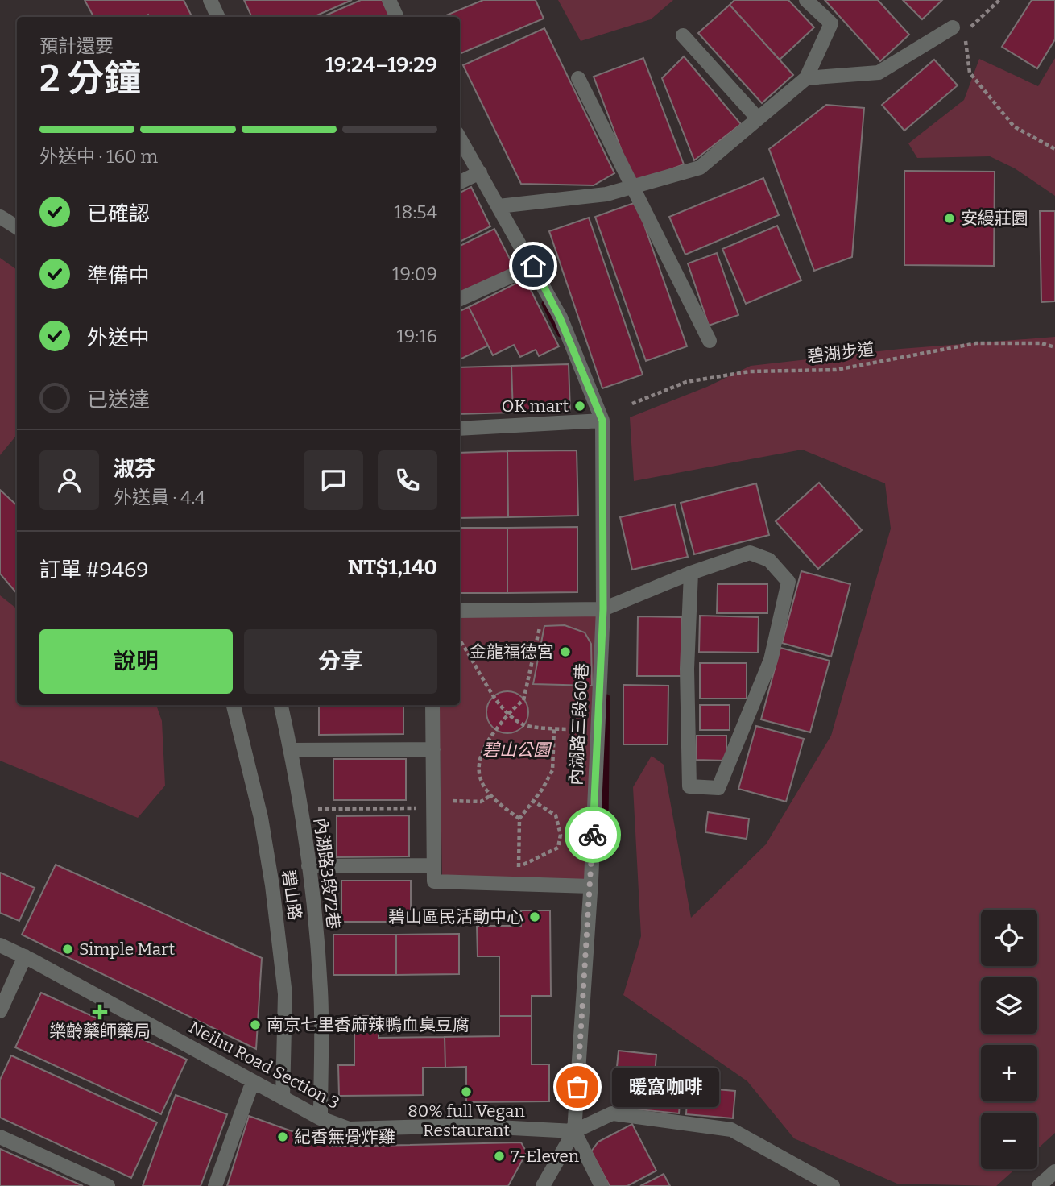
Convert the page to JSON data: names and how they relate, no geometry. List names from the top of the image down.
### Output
{
  "streets": {
    "street": [
      "內湖路三段60巷",
      "內湖路3段72巷",
      "碧山路",
      "Neihu Road Section 3"
    ],
    "path": ["碧湖步道"]
  },
  "crossings": [
    ["內湖路三段60巷", "Neihu Road Section 3"],
    ["內湖路3段72巷", "Neihu Road Section 3"],
    ["碧山路", "Neihu Road Section 3"]
  ],
  "parks": ["碧山公園"],
  "places": {
    "other": [
      "安縵莊園",
      "OK mart",
      "金龍福德宮",
      "碧山區民活動中心",
      "Simple Mart",
      "南京七里香麻辣鴨血臭豆腐",
      "暖窩咖啡",
      "80% full Vegan Restaurant",
      "紀香無骨炸雞",
      "7-Eleven"
    ],
    "health": ["樂齡藥師藥局"]
  },
  "page": {
    "heading": ["2 分鐘", "預計還要", "19:24–19:29"],
    "panel": [
      "淑芬",
      "外送員 · 4.4",
      "訂單 #9469",
      "NT$1,140"
    ],
    "bar": "外送中 · 160 m",
    "list": [
      ["已確認", "18:54"],
      ["準備中", "19:09"],
      ["外送中", "19:16"],
      "已送達"
    ],
    "buttons": ["說明", "分享"],
    "map_buttons": ["+", "−"],
    "bubble": "暖窩咖啡"
  }
}
